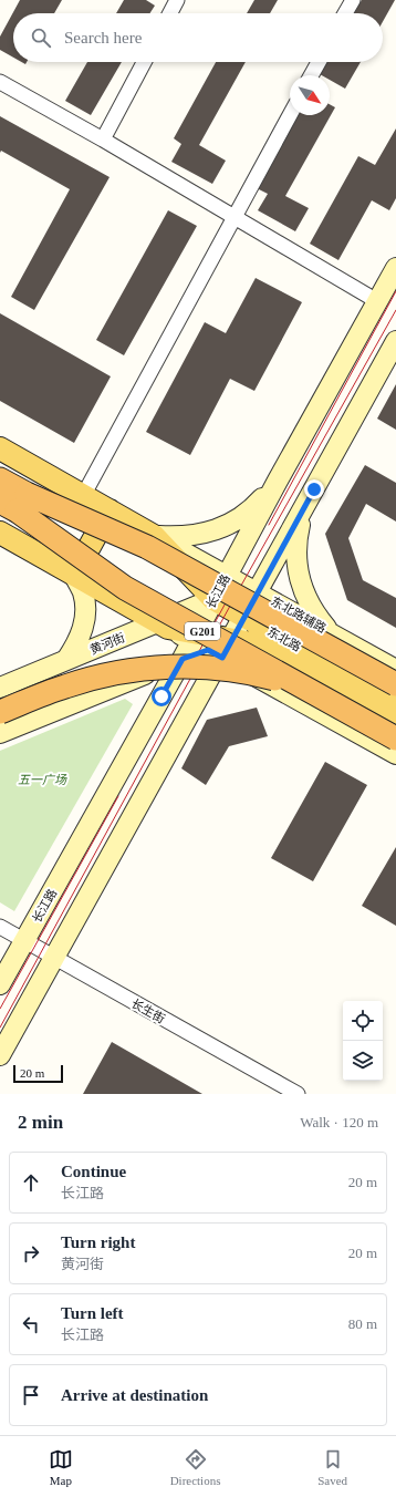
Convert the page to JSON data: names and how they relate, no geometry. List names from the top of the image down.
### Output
{
  "streets": {
    "highway": ["G201", "东北路"],
    "main road": ["长江路", "东北路辅路", "黄河街"],
    "street": ["长生街"]
  },
  "crossings": [
    ["长江路", "东北路辅路"],
    ["长江路", "东北路"],
    ["长江路", "黄河街"],
    ["长江路", "长生街"],
    ["东北路辅路", "东北路"],
    ["东北路", "黄河街"]
  ],
  "parks": ["五一广场"],
  "scale_bar": "20 m",
  "north": "bottom right",
  "page": {
    "search": "Search here",
    "scale": "20 m",
    "heading": ["2 min", "Walk · 120 m"],
    "list": [
      ["Continue", "长江路", "20 m"],
      ["Turn right", "黄河街", "20 m"],
      ["Turn left", "长江路", "80 m"],
      "Arrive at destination"
    ],
    "nav": ["Map", "Directions", "Saved"]
  }
}
